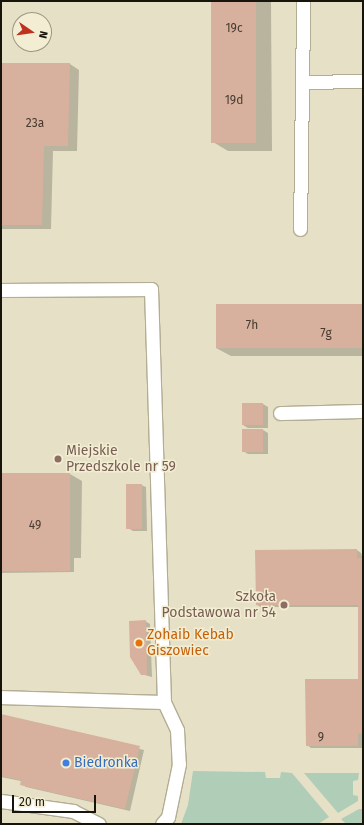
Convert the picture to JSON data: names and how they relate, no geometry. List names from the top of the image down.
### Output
{
  "places": [
    "Miejskie Przedszkole nr 59",
    "Szkoła Podstawowa nr 54",
    "Zohaib Kebab Giszowiec",
    "Biedronka"
  ],
  "house_numbers": [
    "19c",
    "19d",
    "23a",
    "7h",
    "7g",
    "49",
    "9"
  ],
  "scale_bar": "20 m",
  "north": "right"
}
